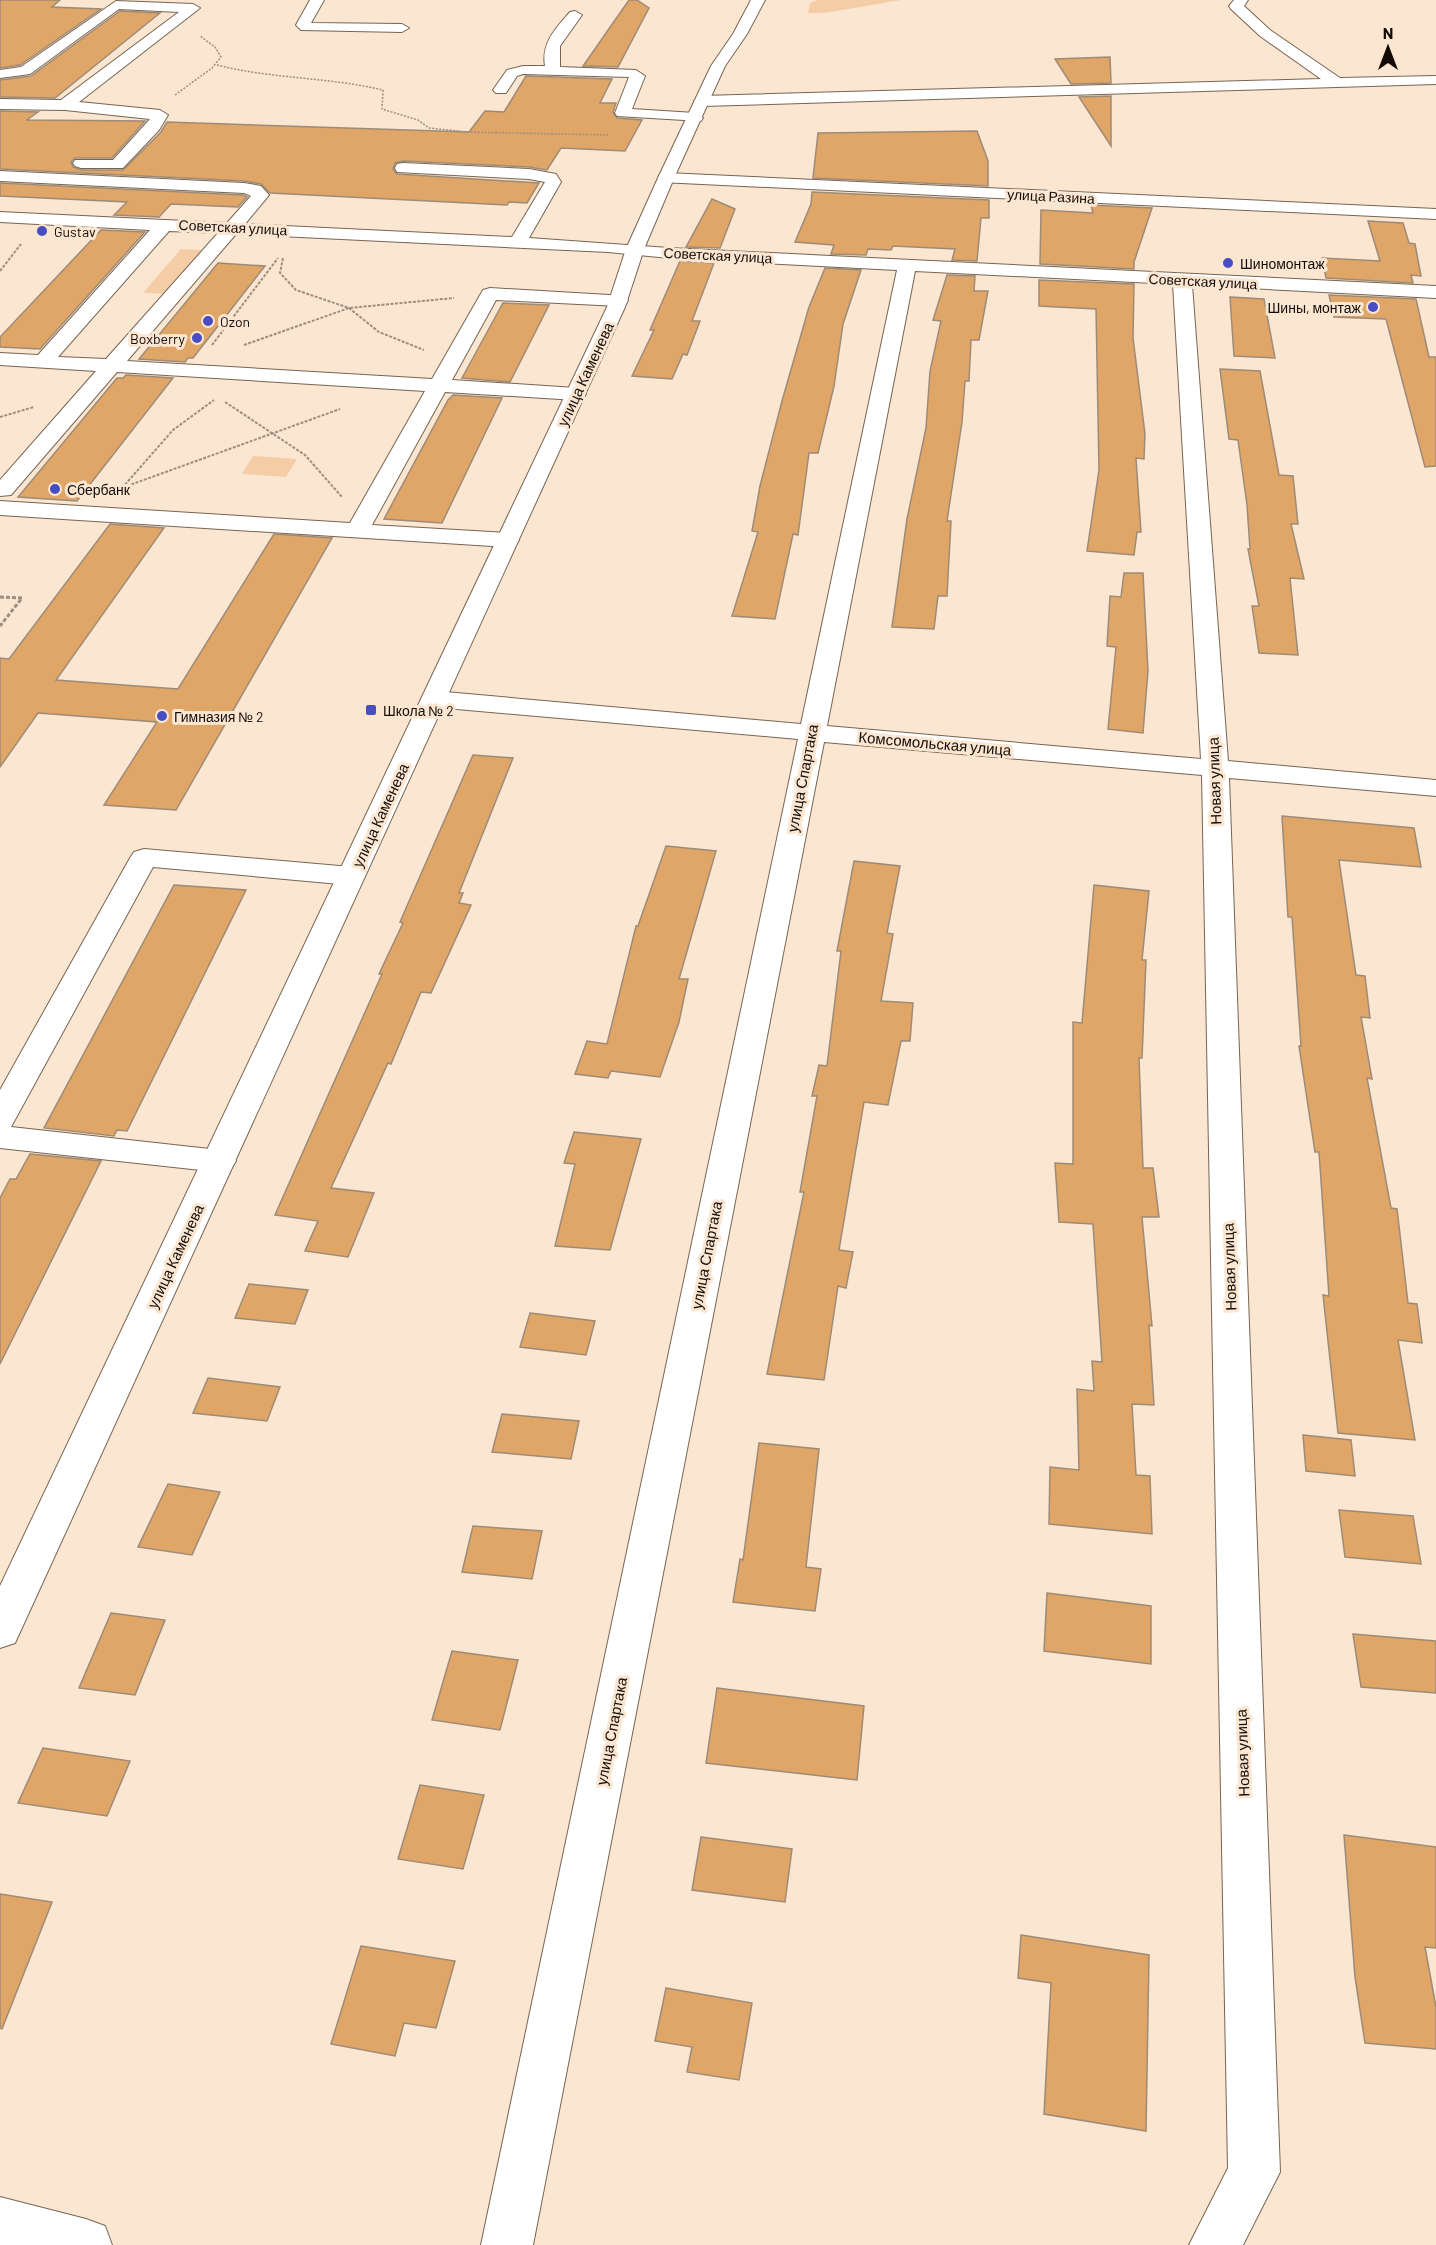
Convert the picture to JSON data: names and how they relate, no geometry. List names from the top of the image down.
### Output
{
  "streets": {
    "street": [
      "улица Разина",
      "Советская улица",
      "улица Каменева",
      "Комсомольская улица",
      "улица Спартака",
      "Новая улица"
    ]
  },
  "crossings": [
    ["улица Разина", "улица Каменева"],
    ["Советская улица", "улица Каменева"],
    ["Советская улица", "улица Спартака"],
    ["Советская улица", "Новая улица"],
    ["улица Каменева", "Комсомольская улица"],
    ["Комсомольская улица", "улица Спартака"],
    ["Комсомольская улица", "Новая улица"]
  ],
  "places": {
    "other": [
      "Gustav",
      "Шиномонтаж",
      "Шины, монтаж",
      "Ozon",
      "Boxberry",
      "Сбербанк",
      "Гимназия № 2"
    ],
    "transit": ["Школа № 2"]
  },
  "north": "top"
}
